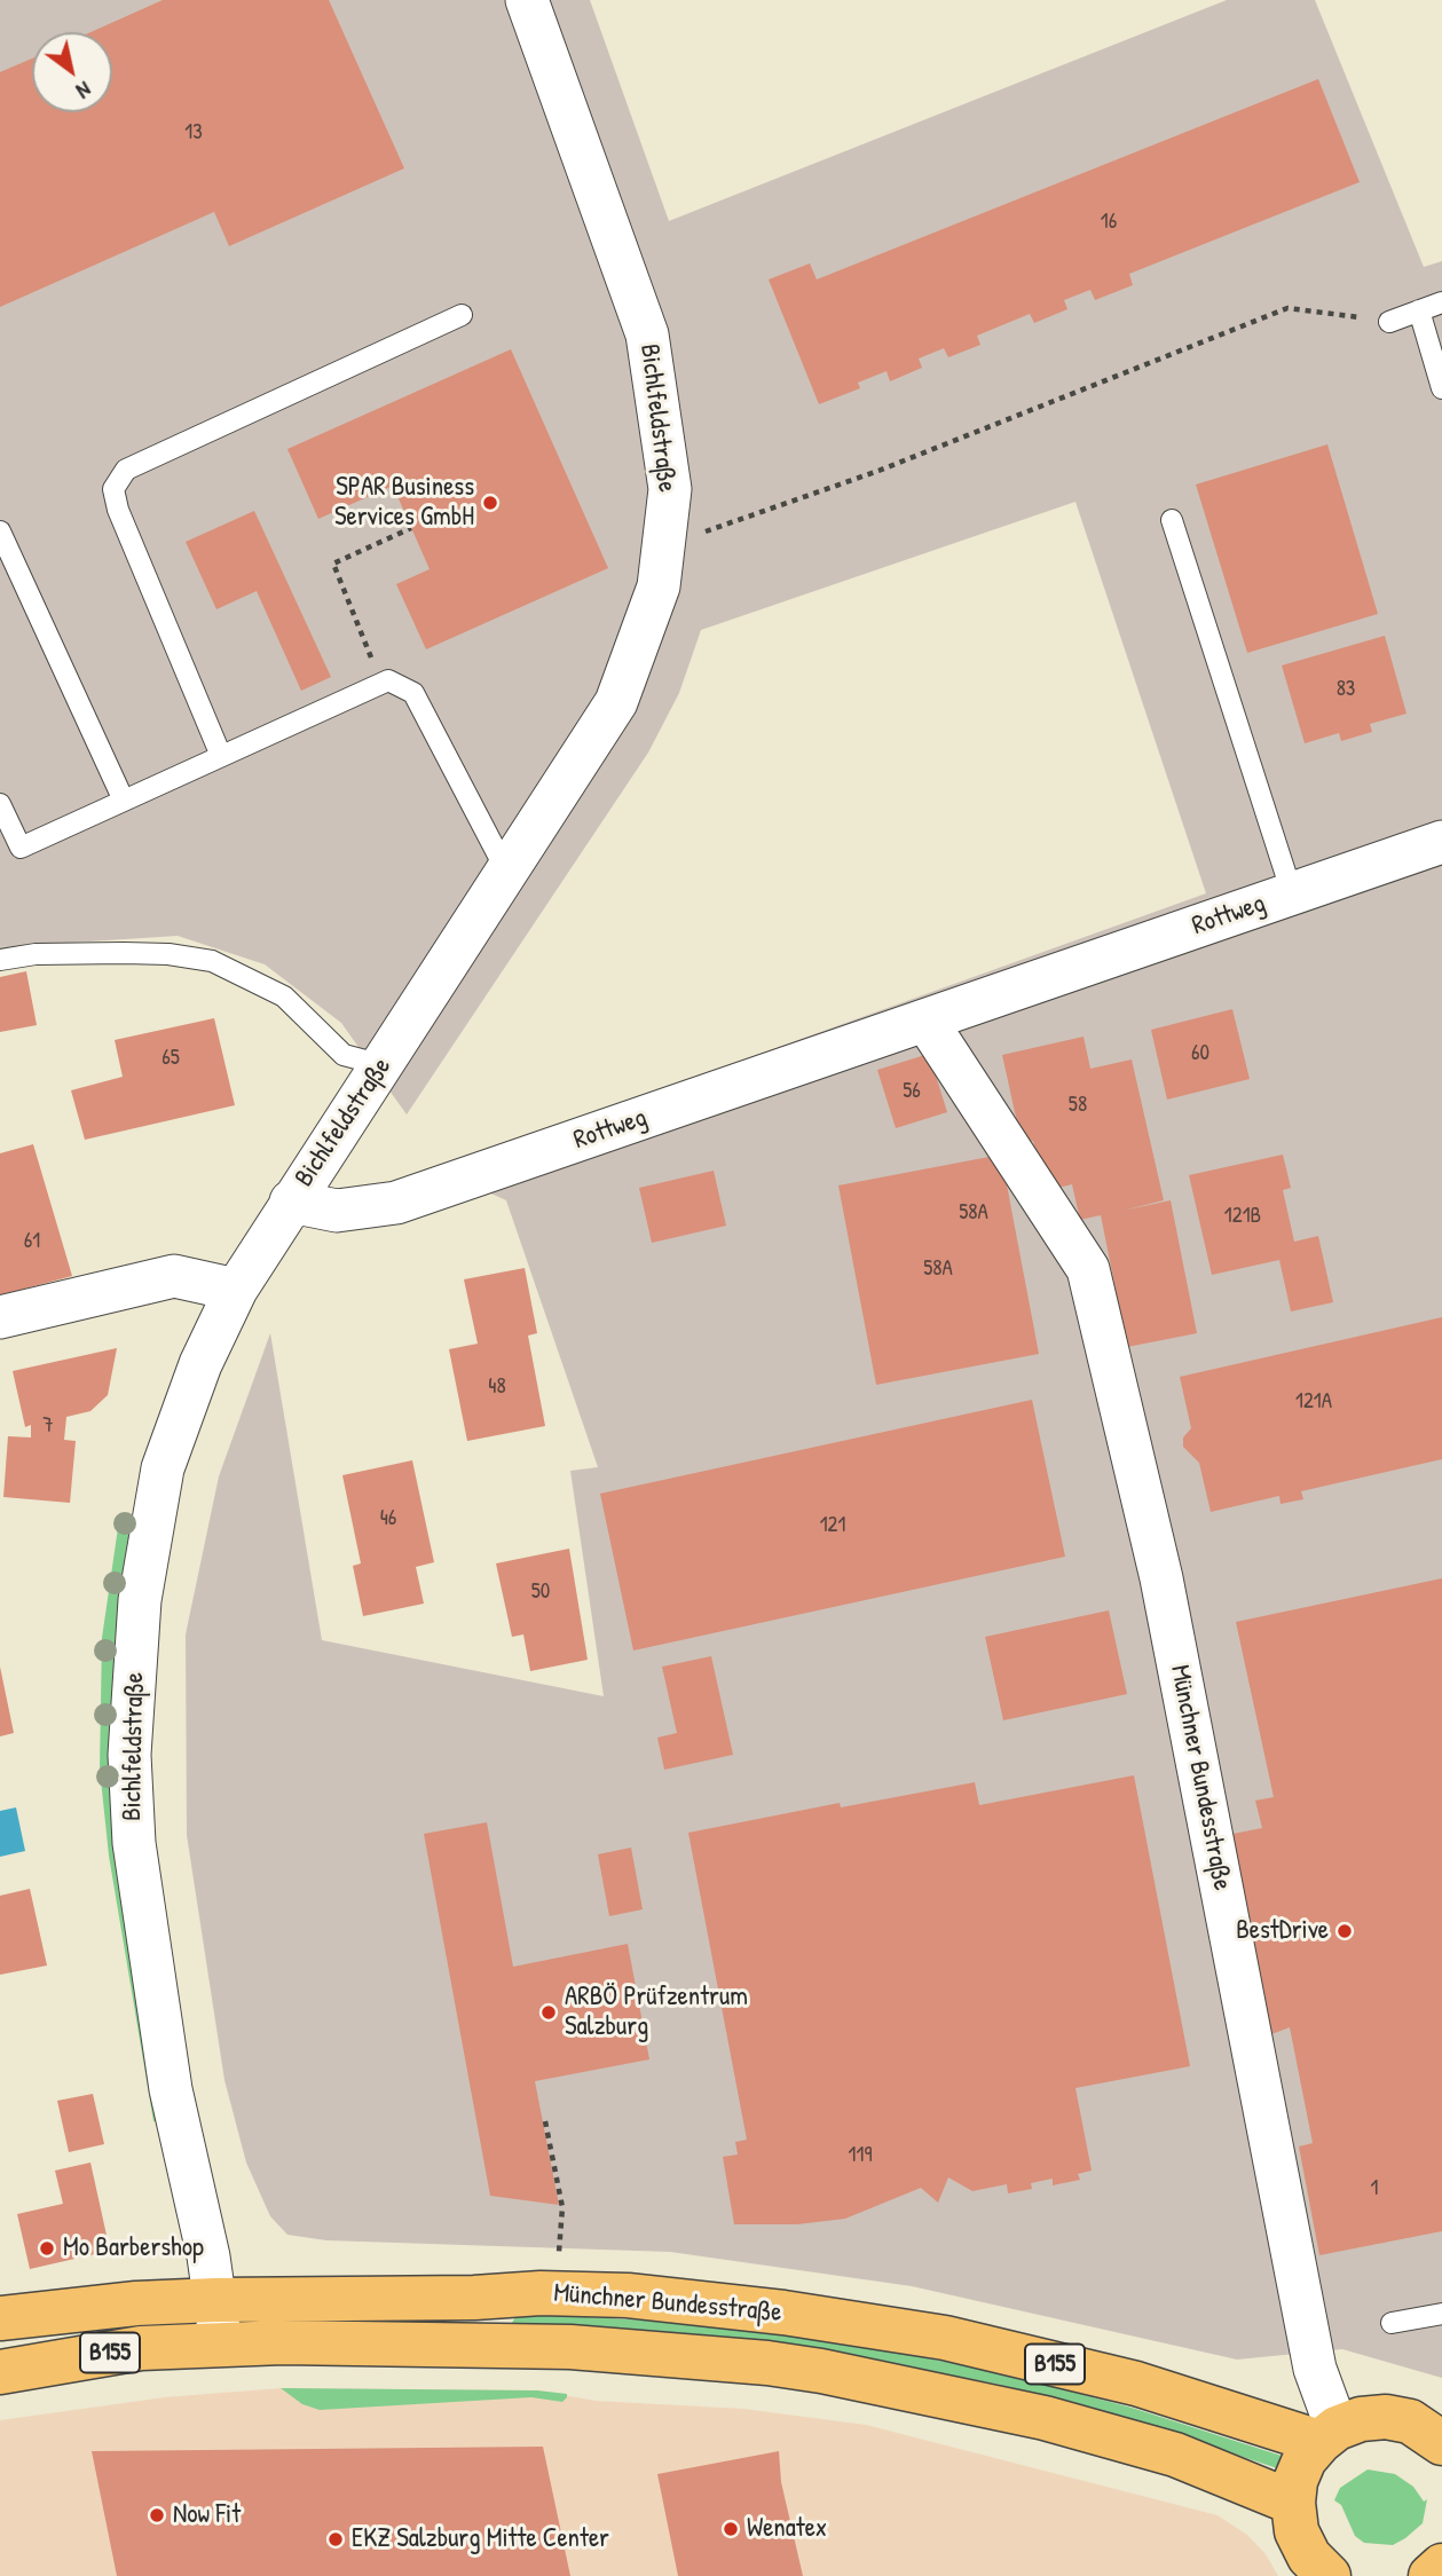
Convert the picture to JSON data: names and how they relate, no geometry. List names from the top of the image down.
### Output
{
  "streets": {
    "main road": ["Münchner Bundesstraße", "B155"],
    "street": ["Bichlfeldstraße", "Rottweg"]
  },
  "crossings": [
    ["Bichlfeldstraße", "Rottweg"],
    ["Bichlfeldstraße", "Münchner Bundesstraße"],
    ["Rottweg", "Münchner Bundesstraße"]
  ],
  "places": [
    "SPAR Business Services GmbH",
    "BestDrive",
    "ARBÖ Prüfzentrum Salzburg",
    "Mo Barbershop",
    "Now Fit",
    "Wenatex",
    "EKZ Salzburg Mitte Center"
  ],
  "house_numbers": [
    "13",
    "16",
    "83",
    "60",
    "65",
    "56",
    "58",
    "58A",
    "121B",
    "61",
    "58A",
    "48",
    "121A",
    "7",
    "46",
    "121",
    "50",
    "119",
    "1"
  ],
  "north": "bottom right"
}
